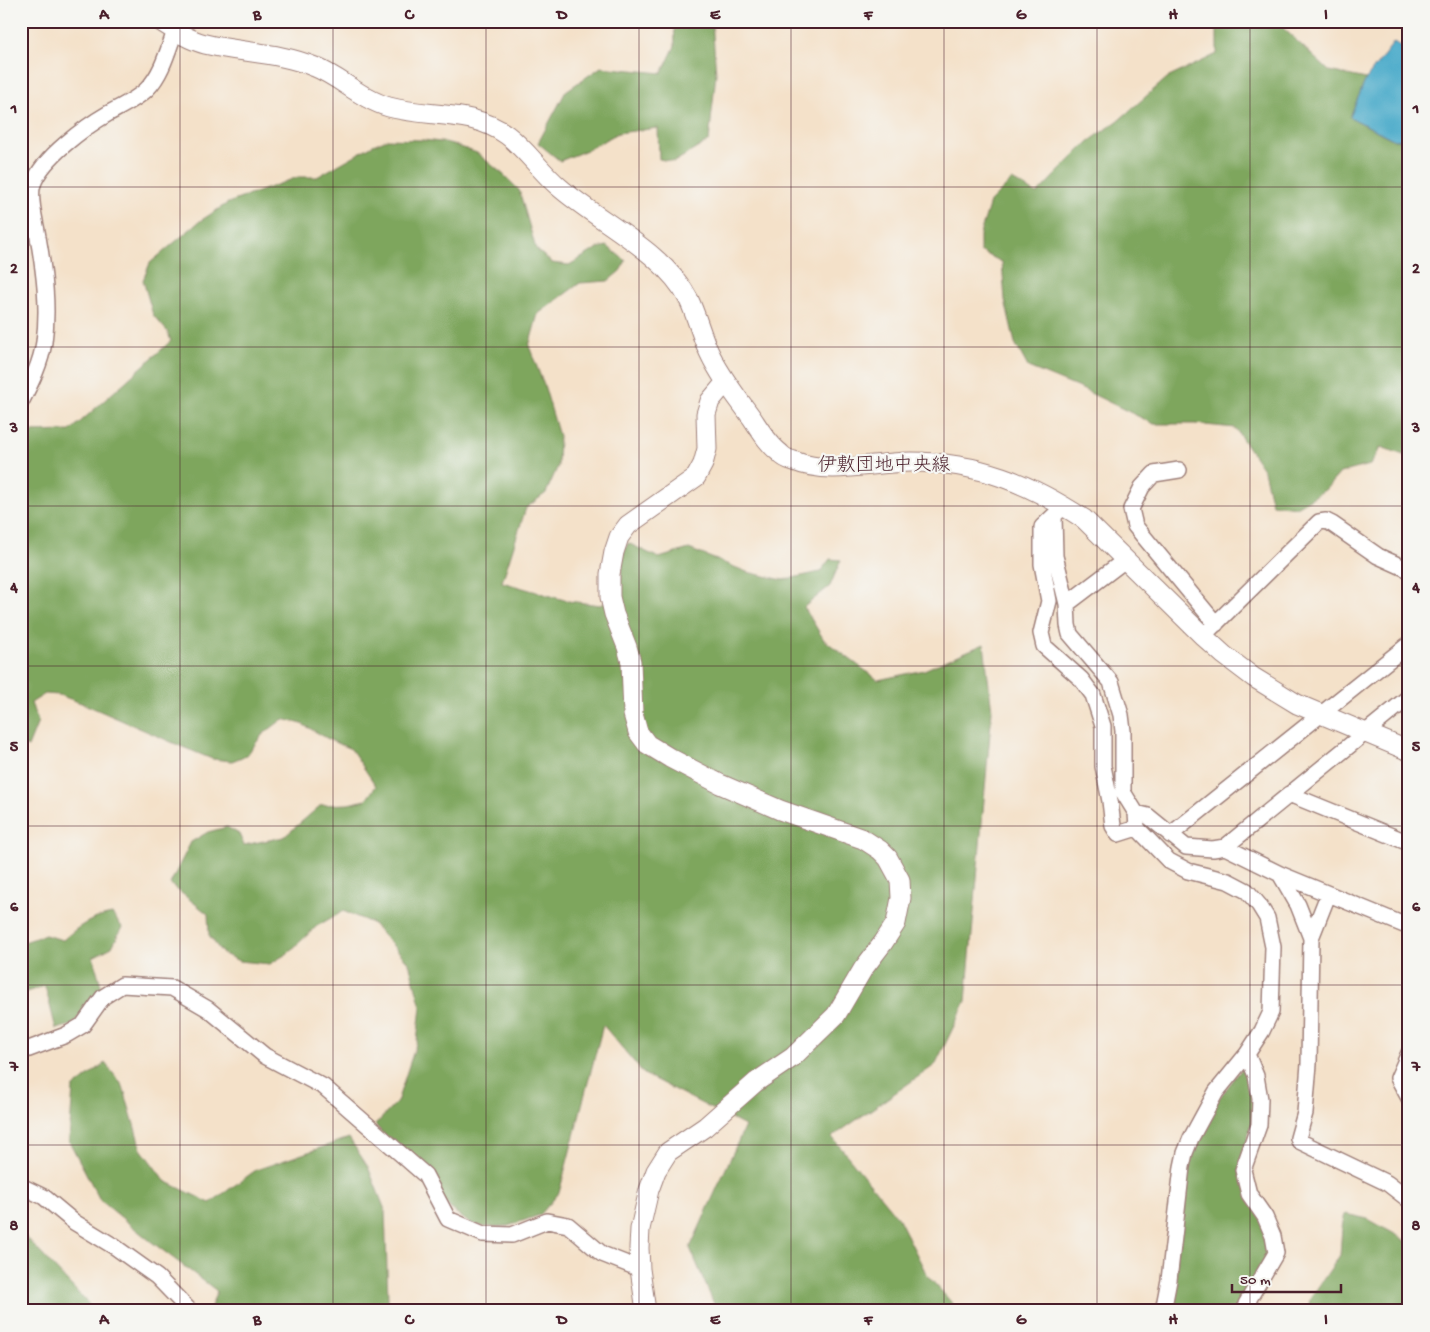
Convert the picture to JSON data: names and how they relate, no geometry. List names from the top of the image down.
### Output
{
  "streets": {
    "street": ["伊敷団地中央線"]
  },
  "scale_bar": "50 m",
  "grid": {
    "columns": [
      "A",
      "B",
      "C",
      "D",
      "E",
      "F",
      "G",
      "H",
      "I"
    ],
    "rows": [
      "1",
      "2",
      "3",
      "4",
      "5",
      "6",
      "7",
      "8"
    ]
  }
}
